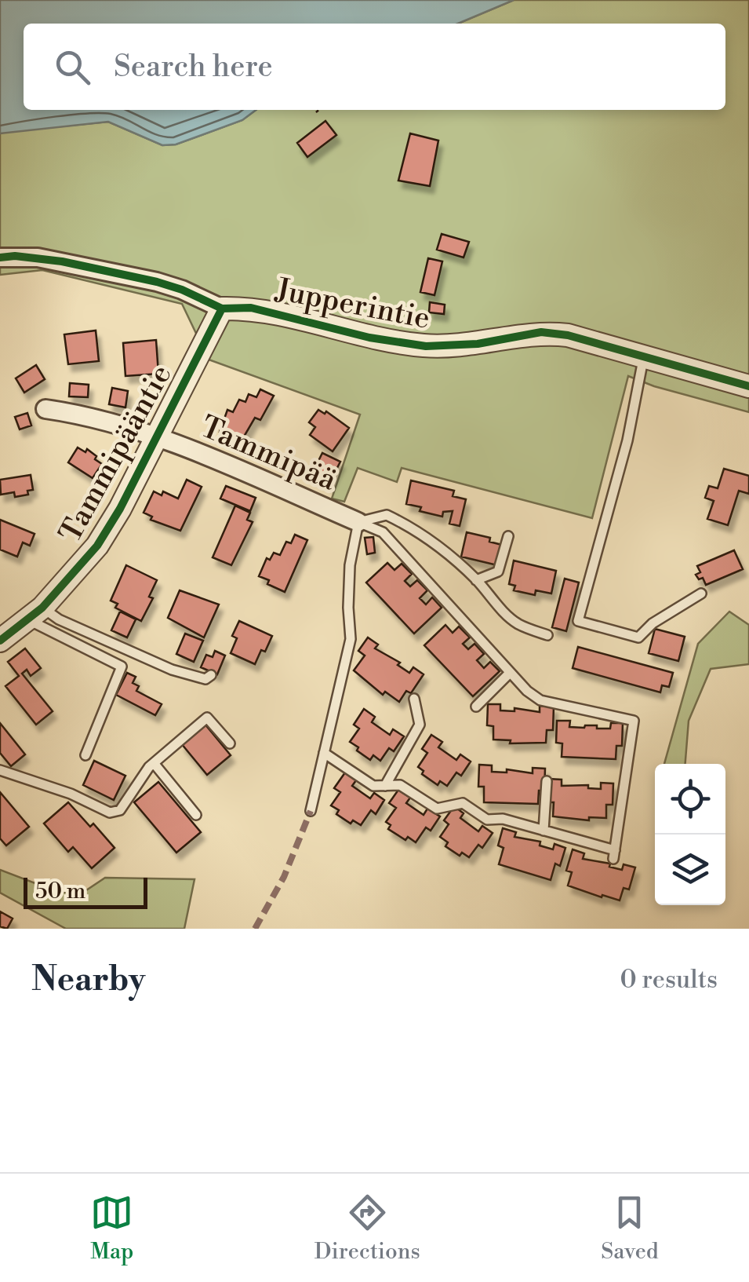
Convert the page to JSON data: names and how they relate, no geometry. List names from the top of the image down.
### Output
{
  "streets": {
    "street": ["Jupperintie", "Tammipääntie", "Tammipää"]
  },
  "crossings": [
    ["Jupperintie", "Tammipääntie"],
    ["Tammipääntie", "Tammipää"]
  ],
  "scale_bar": "50 m",
  "page": {
    "search": "Search here",
    "scale": "50 m",
    "heading": ["Nearby", "0 results"],
    "nav": ["Map", "Directions", "Saved"]
  }
}
